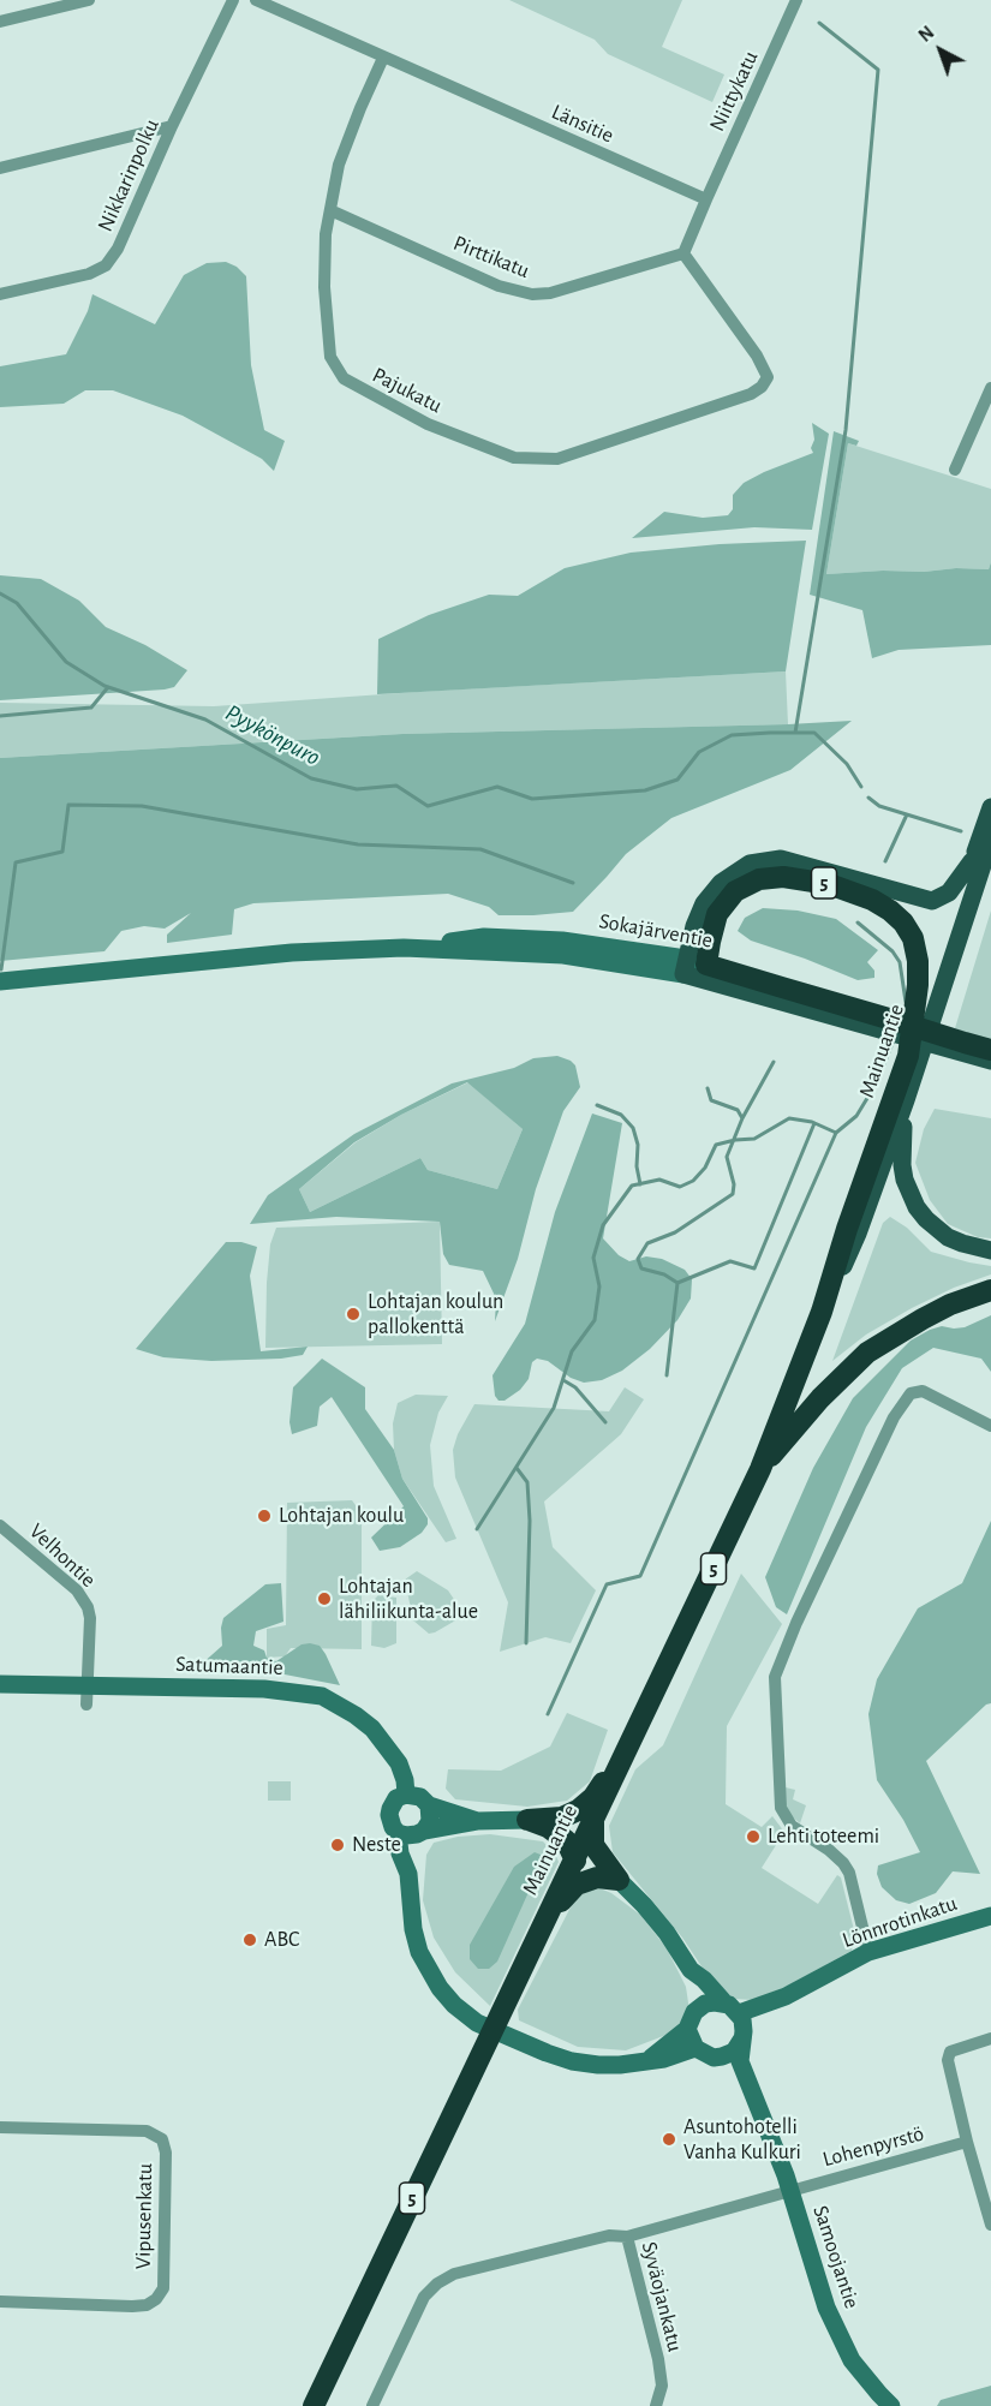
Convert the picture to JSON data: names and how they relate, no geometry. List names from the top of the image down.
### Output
{
  "streets": {
    "highway": ["5", "Sokajärventie", "Mainuantie"],
    "street": [
      "Niittykatu",
      "Länsitie",
      "Nikkarinpolku",
      "Pirttikatu",
      "Pajukatu",
      "Velhontie",
      "Satumaantie",
      "Lönnrotinkatu",
      "Lohenpyrstö",
      "Vipusenkatu",
      "Samoojantie",
      "Syväojankatu"
    ]
  },
  "crossings": [
    ["Niittykatu", "Länsitie"],
    ["Länsitie", "Pajukatu"],
    ["Pirttikatu", "Pajukatu"],
    ["5", "Sokajärventie"],
    ["5", "Mainuantie"],
    ["Velhontie", "Satumaantie"],
    ["Lönnrotinkatu", "Samoojantie"],
    ["Lohenpyrstö", "Samoojantie"],
    ["Lohenpyrstö", "Syväojankatu"],
    ["Samoojantie", "Syväojankatu"]
  ],
  "water": ["Pyykönpuro"],
  "places": [
    "Lohtajan koulun pallokenttä",
    "Lohtajan koulu",
    "Lohtajan lähiliikunta-alue",
    "Lehti toteemi",
    "Neste",
    "ABC",
    "Asuntohotelli Vanha Kulkuri"
  ],
  "north": "top left"
}
